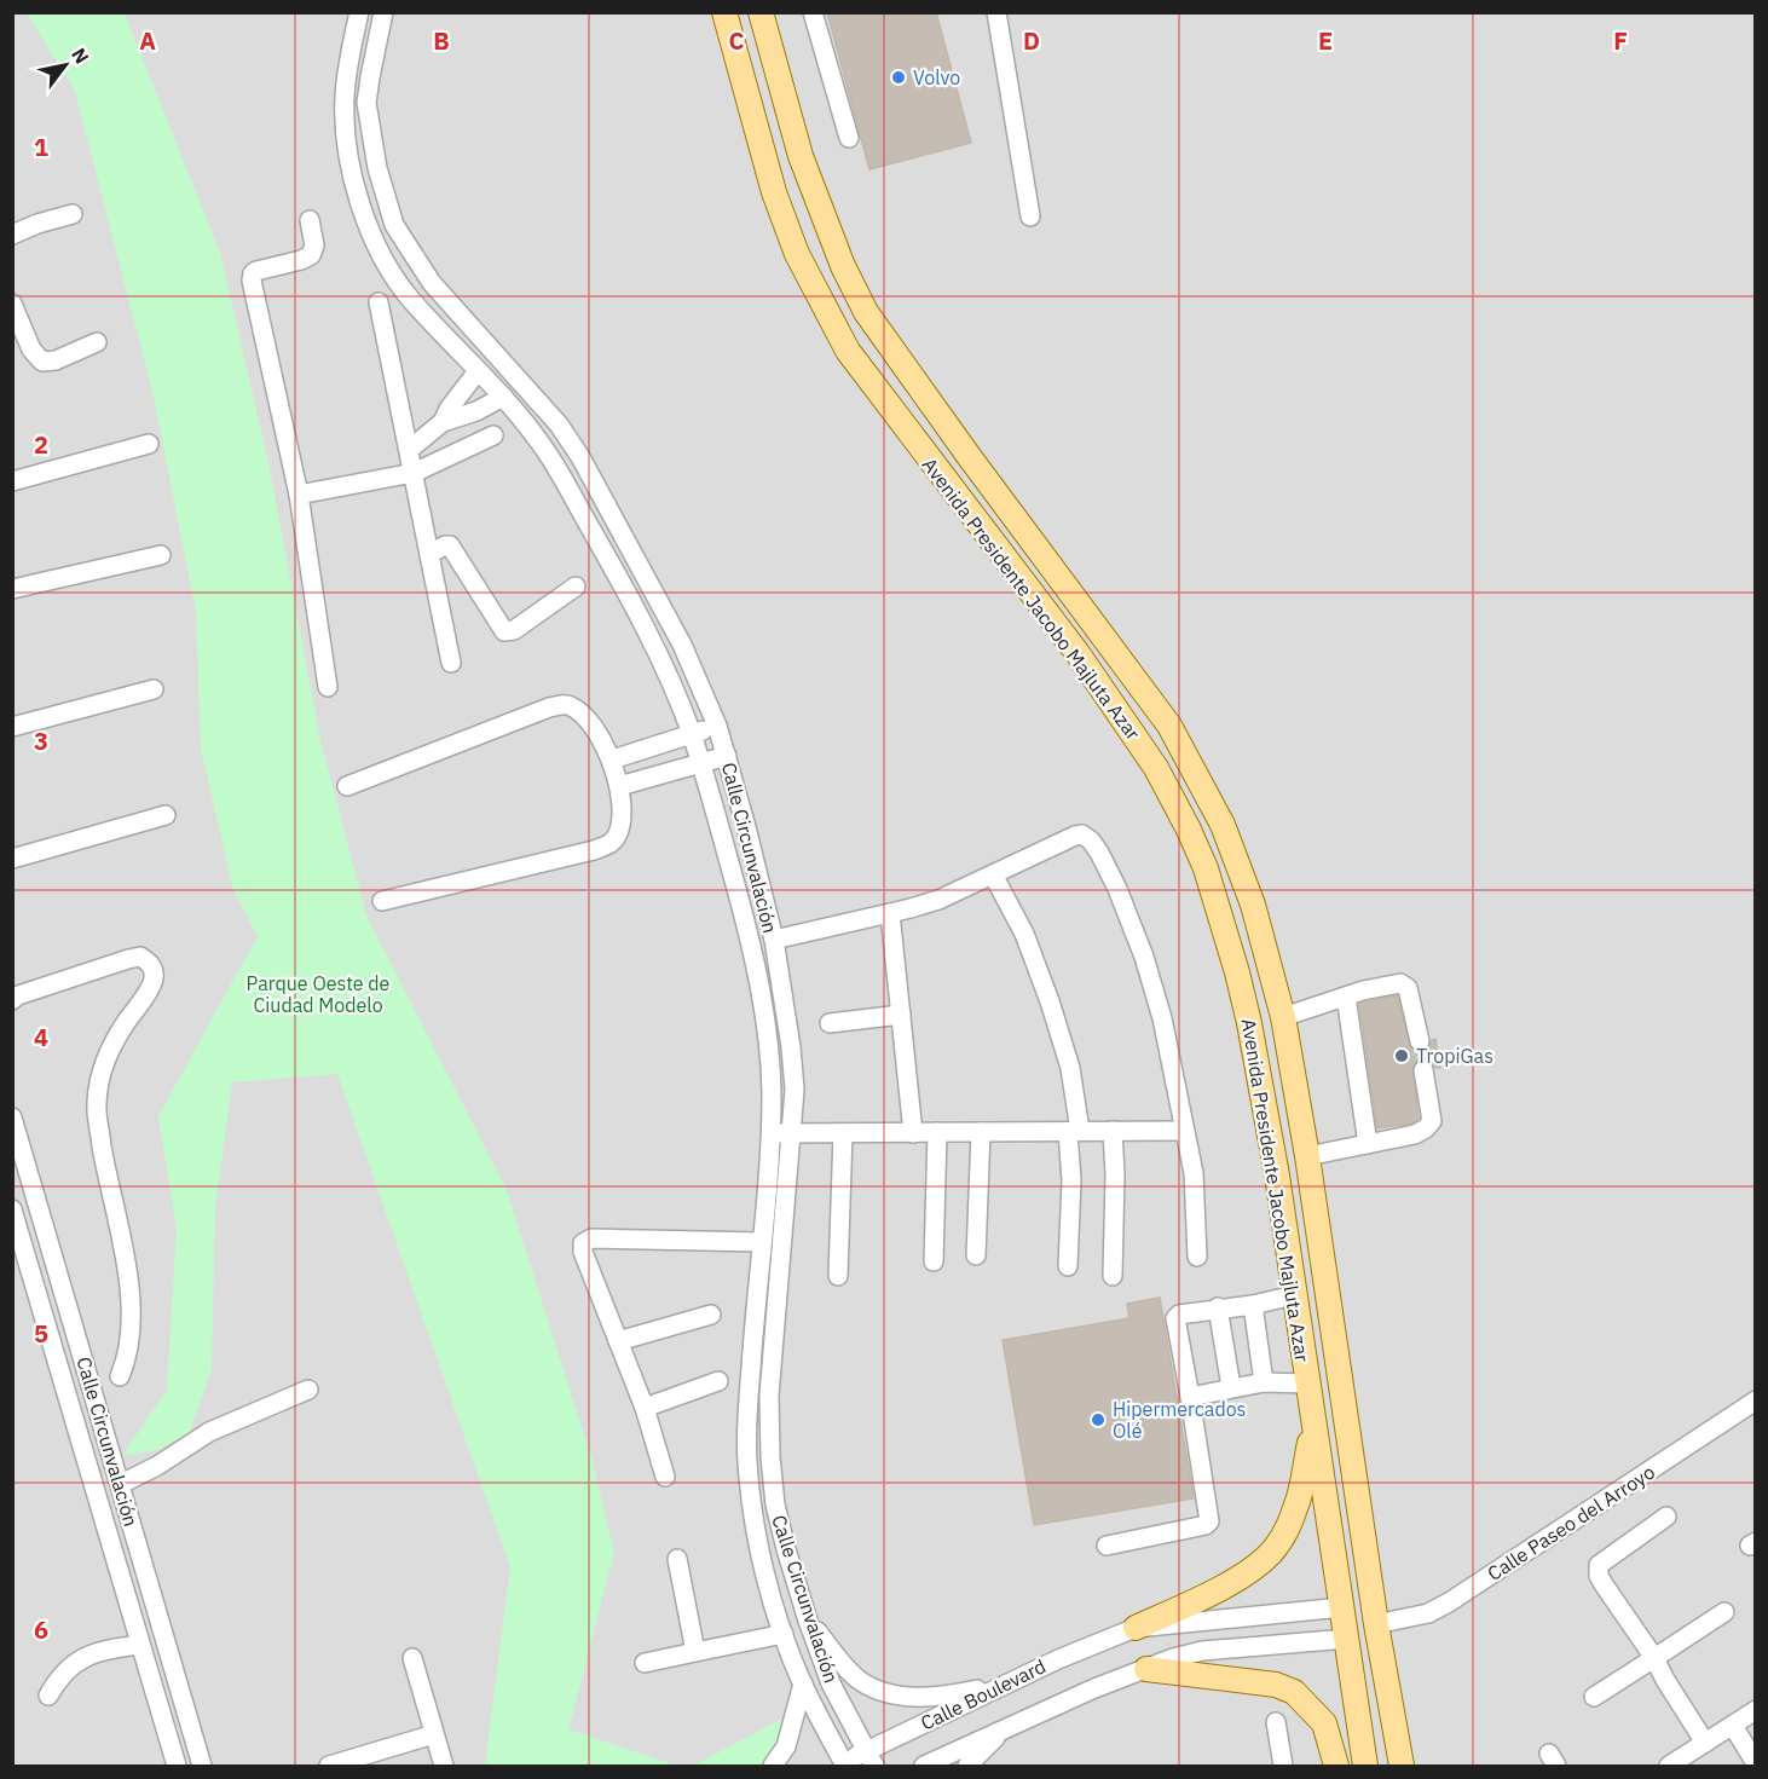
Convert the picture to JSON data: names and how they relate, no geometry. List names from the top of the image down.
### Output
{
  "streets": {
    "main road": ["Avenida Presidente Jacobo Majluta Azar"],
    "street": ["Calle Circunvalación", "Calle Paseo del Arroyo", "Calle Boulevard"]
  },
  "crossings": [
    ["Avenida Presidente Jacobo Majluta Azar", "Calle Paseo del Arroyo"],
    ["Avenida Presidente Jacobo Majluta Azar", "Calle Boulevard"],
    ["Calle Circunvalación", "Calle Boulevard"]
  ],
  "parks": ["Parque Oeste de Ciudad Modelo"],
  "places": ["Volvo", "TropiGas", "Hipermercados Olé"],
  "north": "top right",
  "grid": {
    "columns": [
      "A",
      "B",
      "C",
      "D",
      "E",
      "F"
    ],
    "rows": [
      "1",
      "2",
      "3",
      "4",
      "5",
      "6"
    ]
  }
}
